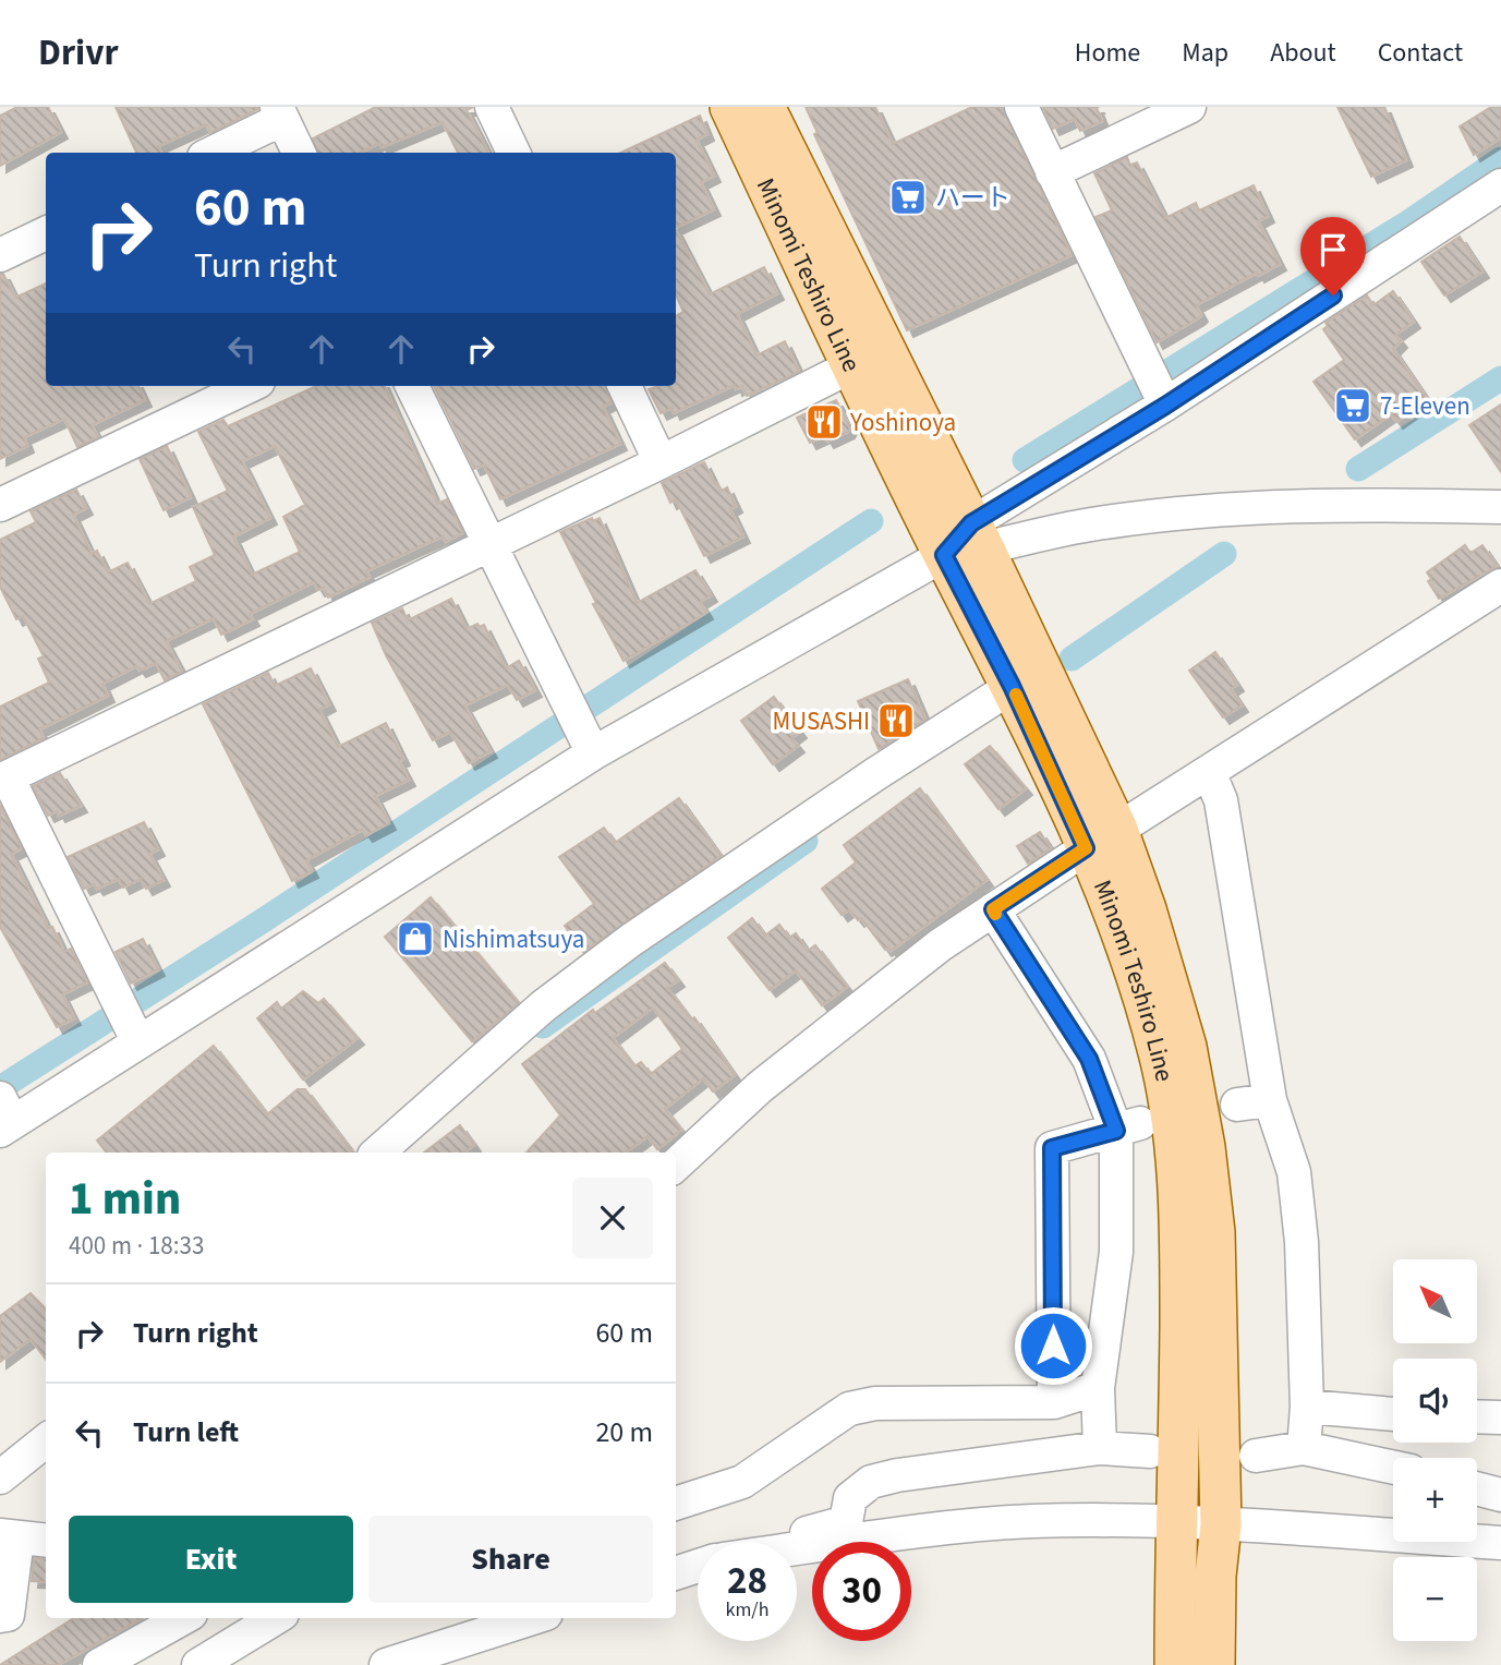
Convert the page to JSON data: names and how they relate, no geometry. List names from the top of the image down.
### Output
{
  "streets": {
    "main road": ["Minomi Teshiro Line"]
  },
  "places": {
    "supermarket": ["ハート", "7-Eleven"],
    "restaurant": ["Yoshinoya", "MUSASHI"],
    "shop": ["Nishimatsuya"]
  },
  "north": "top left",
  "page": {
    "header": "Drivr",
    "nav": [
      "Home",
      "Map",
      "About",
      "Contact"
    ],
    "turn": ["60 m", "Turn right"],
    "heading": ["1 min", "400 m · 18:33"],
    "map_buttons": ["+", "−"],
    "list": [
      {
        "name": "Turn right",
        "value": "60 m"
      },
      {
        "name": "Turn left",
        "value": "20 m"
      }
    ],
    "buttons": ["Exit", "Share"],
    "speed": "28 km/h",
    "limit": "30"
  }
}
